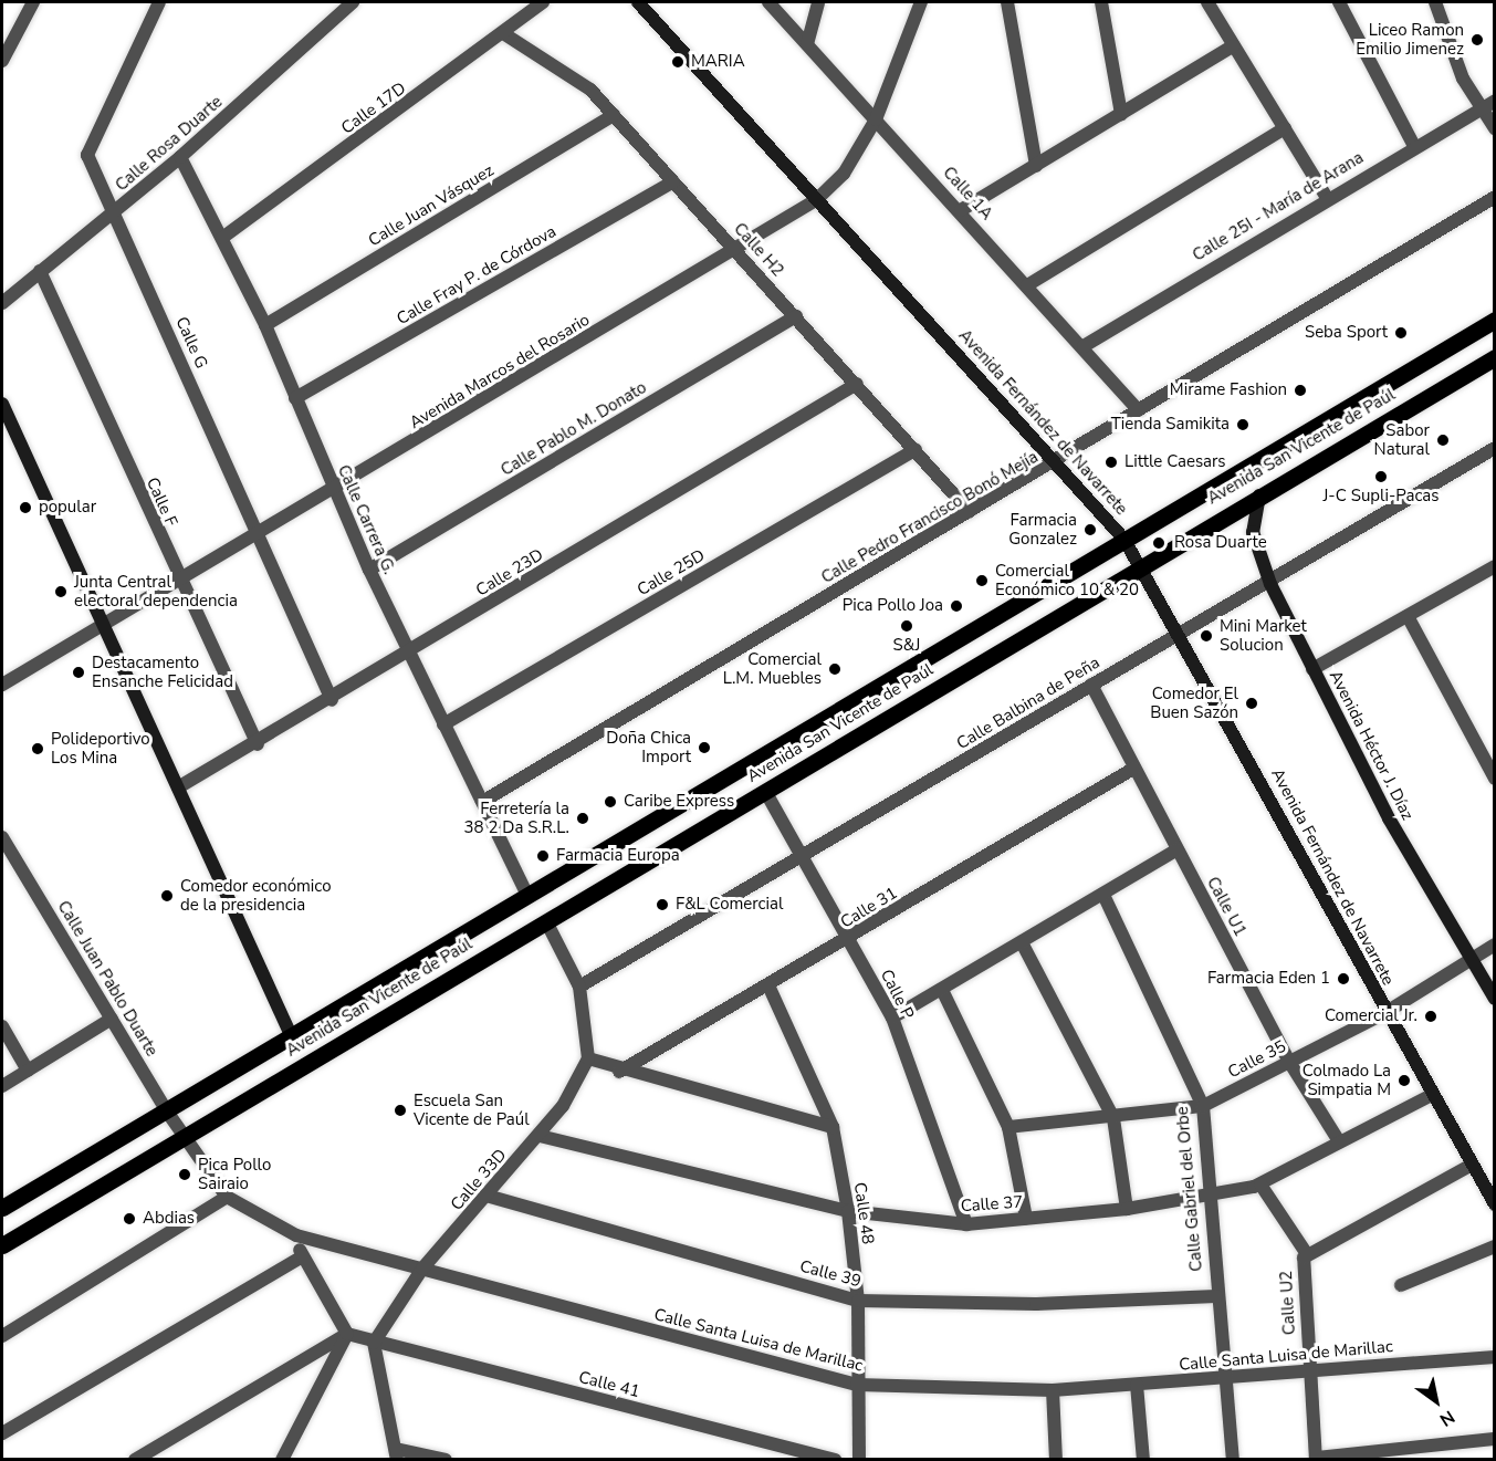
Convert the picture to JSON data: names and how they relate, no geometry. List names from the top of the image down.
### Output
{
  "streets": {
    "main road": ["Avenida Fernández de Navarrete", "Avenida San Vicente de Paúl", "Avenida Héctor J. Díaz"],
    "street": [
      "Calle 17D",
      "Calle Rosa Duarte",
      "Calle 1A",
      "Calle Juan Vásquez",
      "Calle 25I - María de Arana",
      "Calle H2",
      "Calle Fray P. de Córdova",
      "Calle G",
      "Avenida Marcos del Rosario",
      "Calle Pablo M. Donato",
      "Calle F",
      "Calle Pedro Francisco Bonó Mejía",
      "Calle Carrera G.",
      "Calle 23D",
      "Calle 25D",
      "Calle Balbina de Peña",
      "Calle U1",
      "Calle 31",
      "Calle Juan Pablo Duarte",
      "Calle P",
      "Calle 35",
      "Calle 33D",
      "Calle Gabriel del Orbe",
      "Calle 37",
      "Calle 48",
      "Calle 39",
      "Calle U2",
      "Calle Santa Luisa de Marillac",
      "Calle 41"
    ]
  },
  "crossings": [
    ["Calle 17D", "Calle H2"],
    ["Calle 17D", "Calle Carrera G."],
    ["Calle Rosa Duarte", "Calle G"],
    ["Calle Rosa Duarte", "Calle F"],
    ["Calle Rosa Duarte", "Calle Carrera G."],
    ["Calle 1A", "Calle 25I - María de Arana"],
    ["Calle 1A", "Avenida Marcos del Rosario"],
    ["Calle 1A", "Calle Pedro Francisco Bonó Mejía"],
    ["Calle Juan Vásquez", "Calle H2"],
    ["Calle Juan Vásquez", "Calle Carrera G."],
    ["Calle H2", "Calle Fray P. de Córdova"],
    ["Calle H2", "Avenida Marcos del Rosario"],
    ["Calle H2", "Calle Pablo M. Donato"],
    ["Calle H2", "Calle Pedro Francisco Bonó Mejía"],
    ["Calle H2", "Calle 23D"],
    ["Calle H2", "Calle 25D"],
    ["Calle Fray P. de Córdova", "Calle Carrera G."],
    ["Calle G", "Avenida Marcos del Rosario"],
    ["Calle G", "Calle 23D"],
    ["Avenida Marcos del Rosario", "Avenida Fernández de Navarrete"],
    ["Avenida Marcos del Rosario", "Calle F"],
    ["Avenida Marcos del Rosario", "Calle Carrera G."],
    ["Avenida Fernández de Navarrete", "Avenida San Vicente de Paúl"],
    ["Avenida Fernández de Navarrete", "Calle Pedro Francisco Bonó Mejía"],
    ["Avenida Fernández de Navarrete", "Calle Balbina de Peña"],
    ["Avenida Fernández de Navarrete", "Calle 35"],
    ["Avenida Fernández de Navarrete", "Calle 37"],
    ["Avenida Fernández de Navarrete", "Calle U2"],
    ["Calle Pablo M. Donato", "Calle Carrera G."],
    ["Avenida San Vicente de Paúl", "Calle Carrera G."],
    ["Avenida San Vicente de Paúl", "Avenida Héctor J. Díaz"],
    ["Avenida San Vicente de Paúl", "Calle Juan Pablo Duarte"],
    ["Avenida San Vicente de Paúl", "Calle P"],
    ["Avenida San Vicente de Paúl", "Calle Santa Luisa de Marillac"],
    ["Calle F", "Calle 23D"],
    ["Calle Pedro Francisco Bonó Mejía", "Calle Carrera G."],
    ["Calle Carrera G.", "Calle 23D"],
    ["Calle Carrera G.", "Calle 25D"],
    ["Calle Balbina de Peña", "Avenida Héctor J. Díaz"],
    ["Calle Balbina de Peña", "Calle U1"],
    ["Calle Balbina de Peña", "Calle P"],
    ["Avenida Héctor J. Díaz", "Calle 35"],
    ["Calle U1", "Calle 31"],
    ["Calle U1", "Calle 35"],
    ["Calle U1", "Calle 37"],
    ["Calle 31", "Calle P"],
    ["Calle 31", "Calle 48"],
    ["Calle Juan Pablo Duarte", "Calle Santa Luisa de Marillac"],
    ["Calle P", "Calle 37"],
    ["Calle 35", "Calle Gabriel del Orbe"],
    ["Calle 33D", "Calle 37"],
    ["Calle 33D", "Calle 39"],
    ["Calle 33D", "Calle Santa Luisa de Marillac"],
    ["Calle 33D", "Calle 41"],
    ["Calle Gabriel del Orbe", "Calle 37"],
    ["Calle Gabriel del Orbe", "Calle 39"],
    ["Calle Gabriel del Orbe", "Calle Santa Luisa de Marillac"],
    ["Calle 37", "Calle 48"],
    ["Calle 48", "Calle 39"],
    ["Calle 48", "Calle Santa Luisa de Marillac"],
    ["Calle U2", "Calle Santa Luisa de Marillac"]
  ],
  "places": [
    "Liceo Ramon Emilio Jimenez",
    "MARIA",
    "Seba Sport",
    "Mirame Fashion",
    "Tienda Samikita",
    "Sabor Natural",
    "Little Caesars",
    "J-C Supli-Pacas",
    "popular",
    "Farmacia Gonzalez",
    "Rosa Duarte",
    "Comercial Económico 10 & 20",
    "Junta Central electoral dependencia",
    "Pica Pollo Joa",
    "S&J",
    "Mini Market Solucion",
    "Comercial L.M. Muebles",
    "Destacamento Ensanche Felicidad",
    "Comedor El Buen Sazón",
    "Doña Chica Import",
    "Polideportivo Los Mina",
    "Caribe Express",
    "Ferretería la 38 2 Da S.R.L.",
    "Farmacia Europa",
    "Comedor económico de la presidencia",
    "F&L Comercial",
    "Farmacia Eden 1",
    "Comercial Jr.",
    "Colmado La Simpatia M",
    "Escuela San Vicente de Paúl",
    "Pica Pollo Sairaio",
    "Abdias"
  ],
  "north": "bottom right"
}
